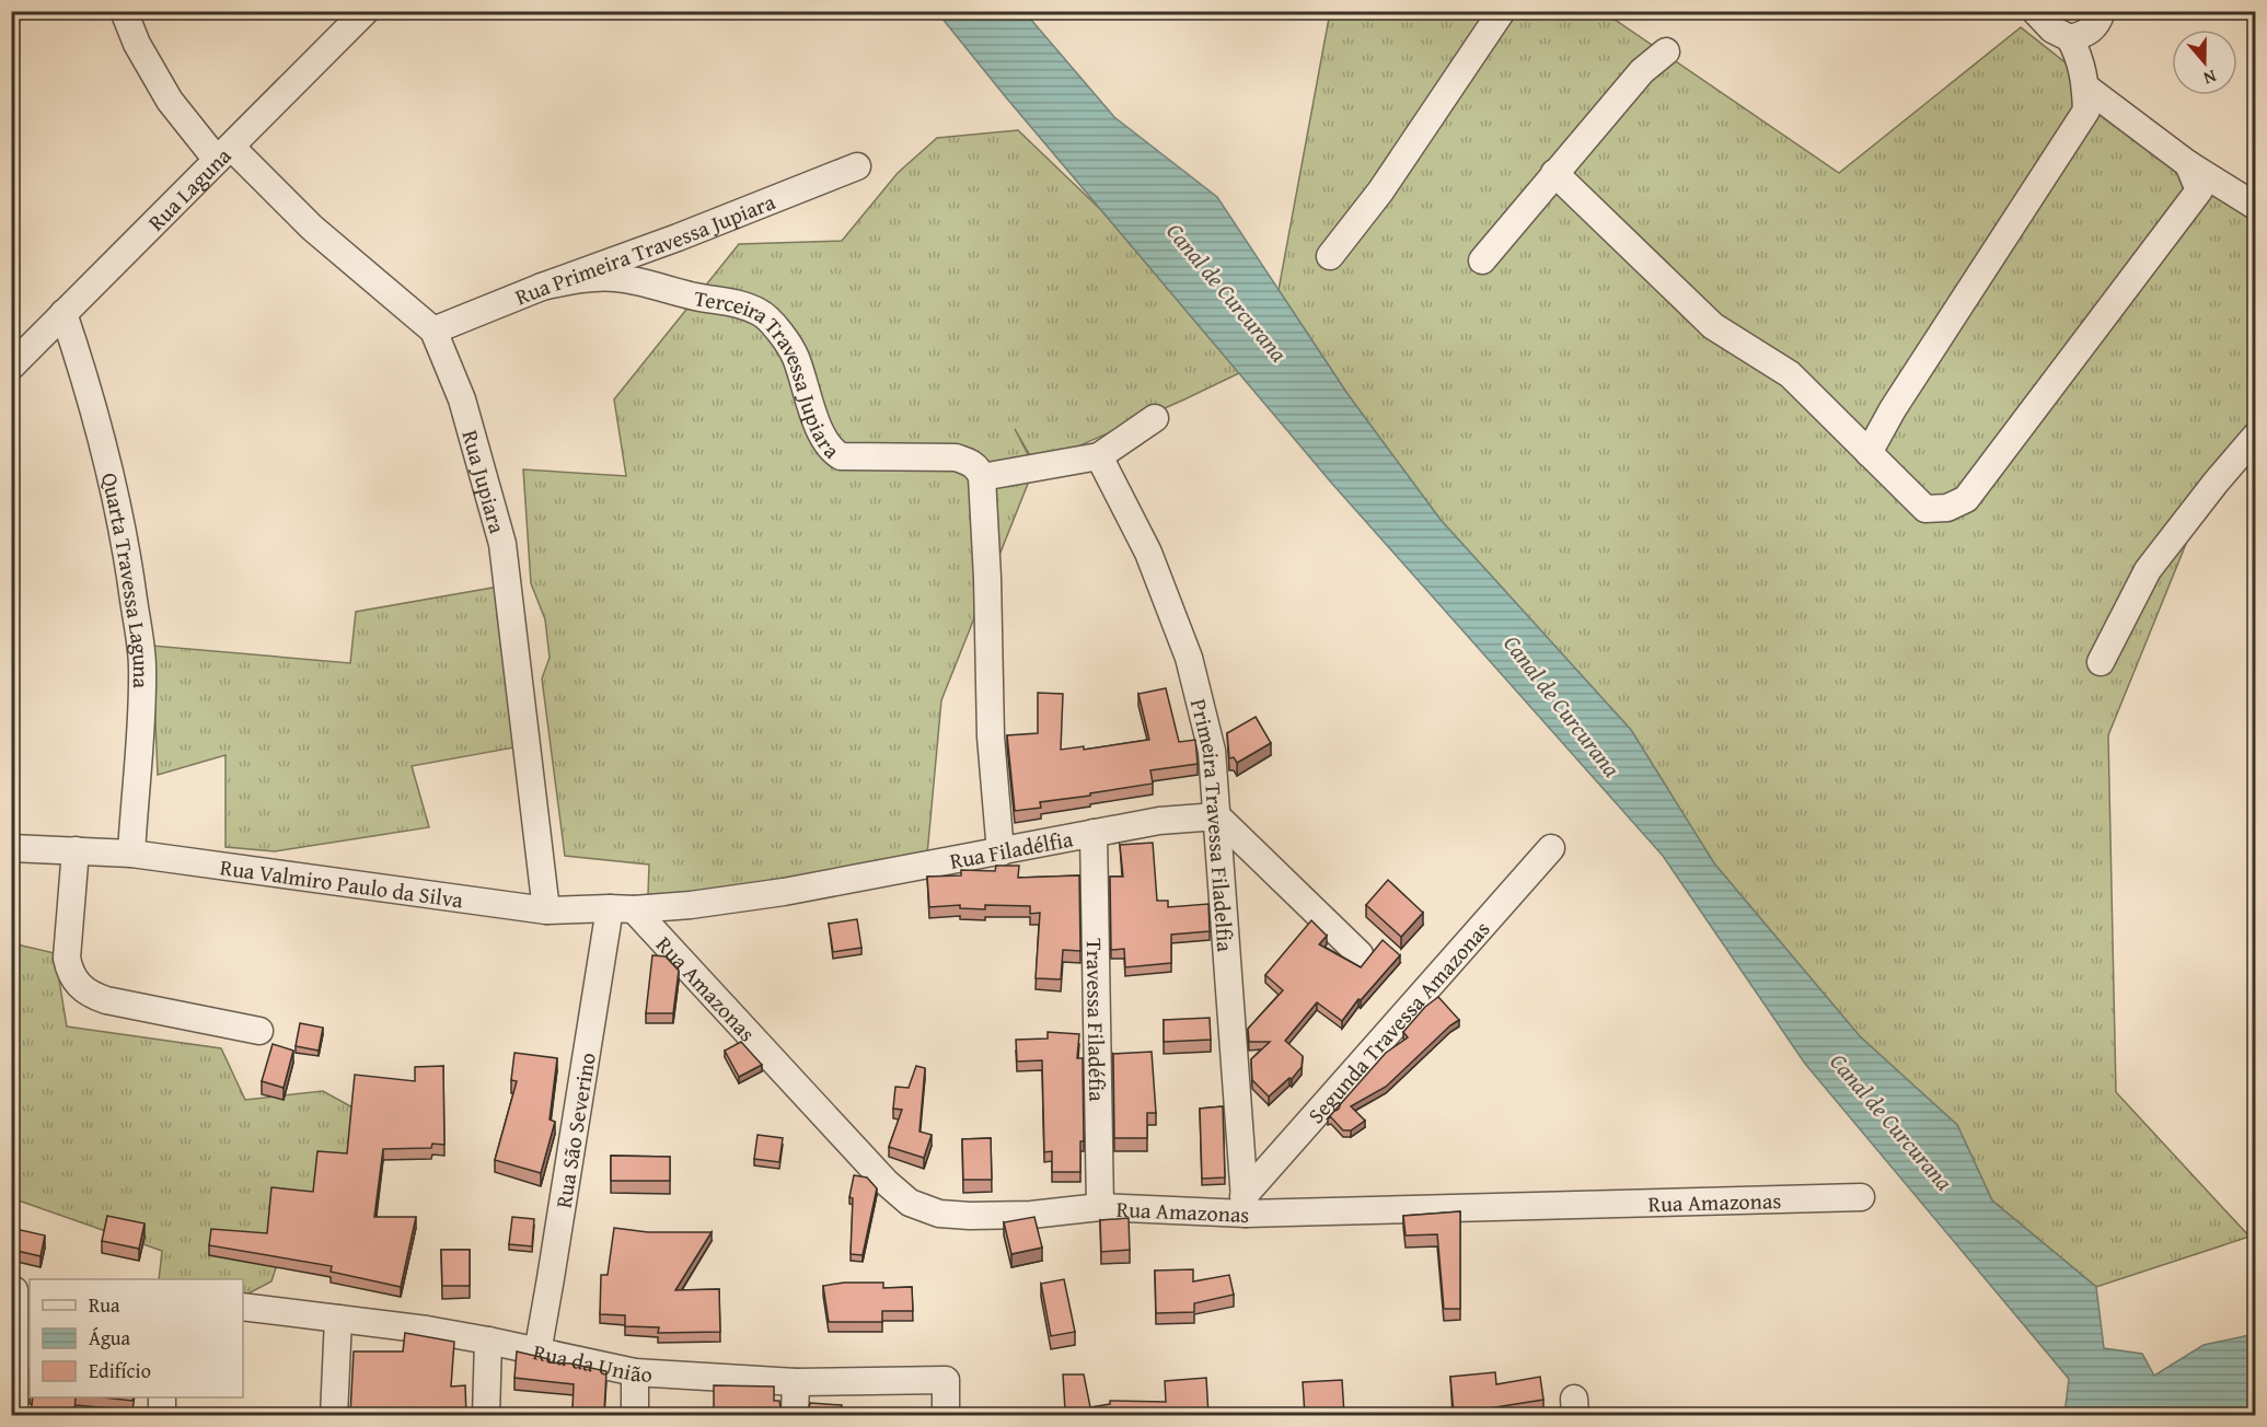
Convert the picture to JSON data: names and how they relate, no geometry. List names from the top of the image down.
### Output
{
  "streets": {
    "street": [
      "Rua Laguna",
      "Rua Primeira Travessa Jupiara",
      "Terceira Travessa Jupiara",
      "Rua Jupiara",
      "Quarta Travessa Laguna",
      "Primeira Travessa Filadelfia",
      "Rua Filadélfia",
      "Rua Valmiro Paulo da Silva",
      "Rua Amazonas",
      "Travessa Filadéfia",
      "Segunda Travessa Amazonas",
      "Rua São Severino",
      "Rua da União"
    ]
  },
  "crossings": [
    ["Rua Laguna", "Rua Jupiara"],
    ["Rua Laguna", "Quarta Travessa Laguna"],
    ["Rua Primeira Travessa Jupiara", "Terceira Travessa Jupiara"],
    ["Rua Primeira Travessa Jupiara", "Rua Jupiara"],
    ["Rua Jupiara", "Rua Valmiro Paulo da Silva"],
    ["Quarta Travessa Laguna", "Rua Valmiro Paulo da Silva"],
    ["Primeira Travessa Filadelfia", "Rua Filadélfia"],
    ["Primeira Travessa Filadelfia", "Rua Amazonas"],
    ["Primeira Travessa Filadelfia", "Segunda Travessa Amazonas"],
    ["Rua Filadélfia", "Rua Valmiro Paulo da Silva"],
    ["Rua Filadélfia", "Rua Amazonas"],
    ["Rua Filadélfia", "Travessa Filadéfia"],
    ["Rua Filadélfia", "Rua São Severino"],
    ["Rua Valmiro Paulo da Silva", "Rua Amazonas"],
    ["Rua Valmiro Paulo da Silva", "Rua São Severino"],
    ["Rua Amazonas", "Travessa Filadéfia"],
    ["Rua Amazonas", "Segunda Travessa Amazonas"],
    ["Rua Amazonas", "Rua São Severino"],
    ["Rua São Severino", "Rua da União"]
  ],
  "water": ["Canal de Curcurana"],
  "legend": ["Rua", "Água", "Edifício"],
  "north": "bottom"
}
